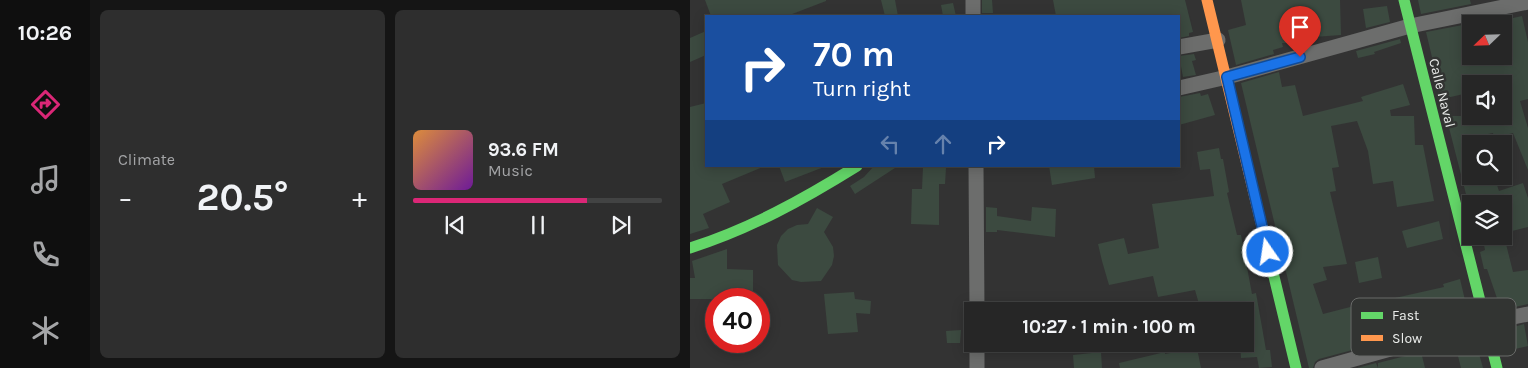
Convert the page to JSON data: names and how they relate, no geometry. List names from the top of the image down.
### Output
{
  "streets": {
    "street": ["Calle Naval"]
  },
  "legend": ["Fast", "Slow"],
  "north": "bottom left",
  "page": {
    "tabs": "10:26",
    "tile": "Climate",
    "turn": ["70 m", "Turn right"],
    "song": ["93.6 FM", "Music"],
    "heat": ["−", "20.5°", "+"],
    "limit": "40",
    "trip": "10:27 · 1 min · 100 m"
  }
}
